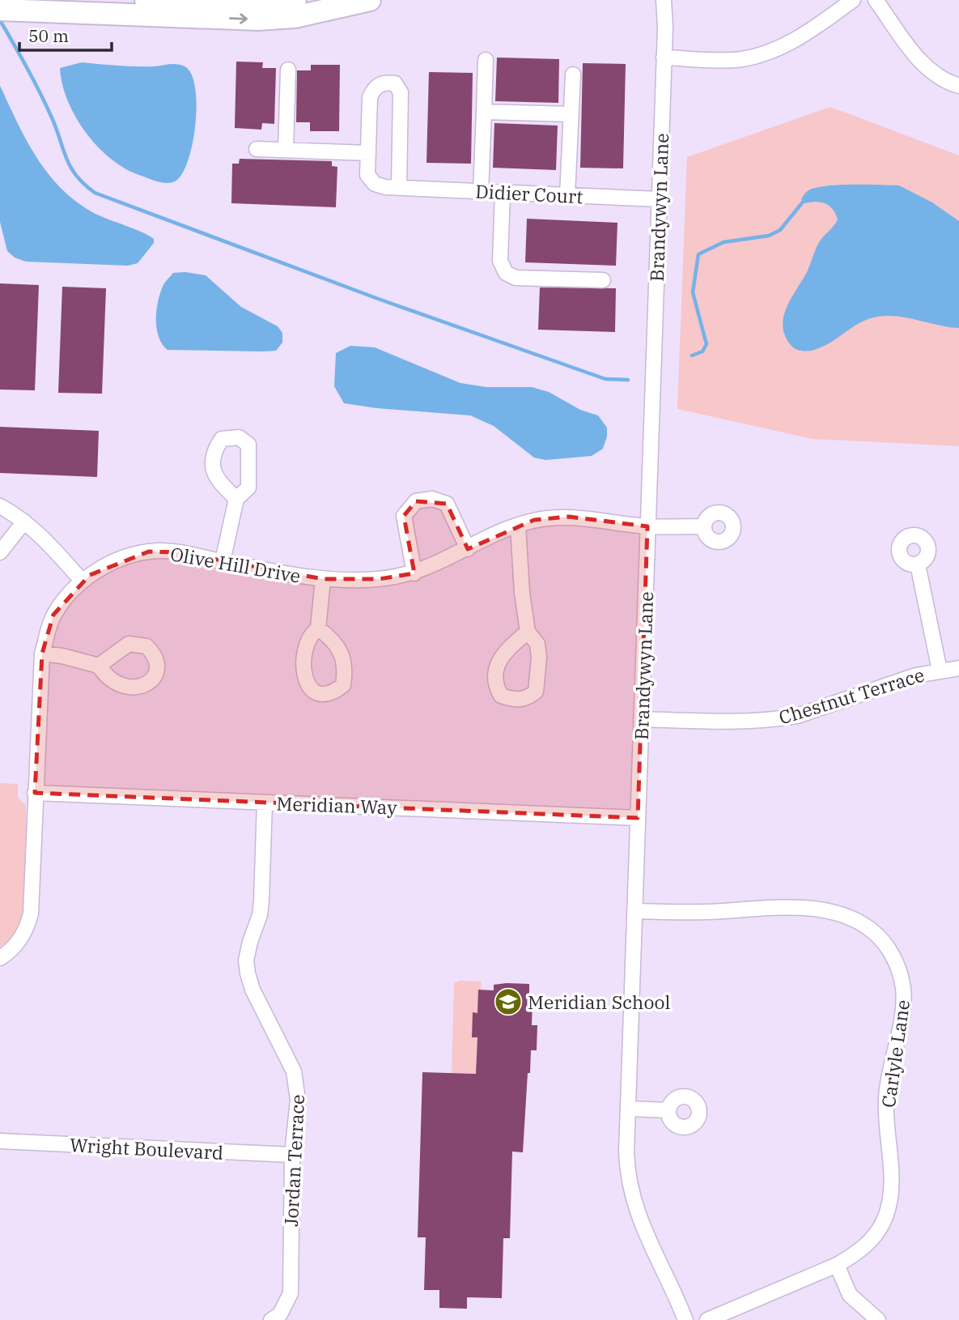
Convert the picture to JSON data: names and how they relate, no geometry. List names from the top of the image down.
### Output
{
  "streets": {
    "street": [
      "Didier Court",
      "Brandywyn Lane",
      "Olive Hill Drive",
      "Chestnut Terrace",
      "Meridian Way",
      "Carlyle Lane",
      "Wright Boulevard",
      "Jordan Terrace"
    ]
  },
  "crossings": [
    ["Didier Court", "Brandywyn Lane"],
    ["Brandywyn Lane", "Olive Hill Drive"],
    ["Brandywyn Lane", "Chestnut Terrace"],
    ["Brandywyn Lane", "Meridian Way"],
    ["Brandywyn Lane", "Carlyle Lane"],
    ["Olive Hill Drive", "Meridian Way"],
    ["Meridian Way", "Jordan Terrace"],
    ["Wright Boulevard", "Jordan Terrace"]
  ],
  "places": {
    "school or university": ["Meridian School"]
  },
  "scale_bar": "50 m"
}
